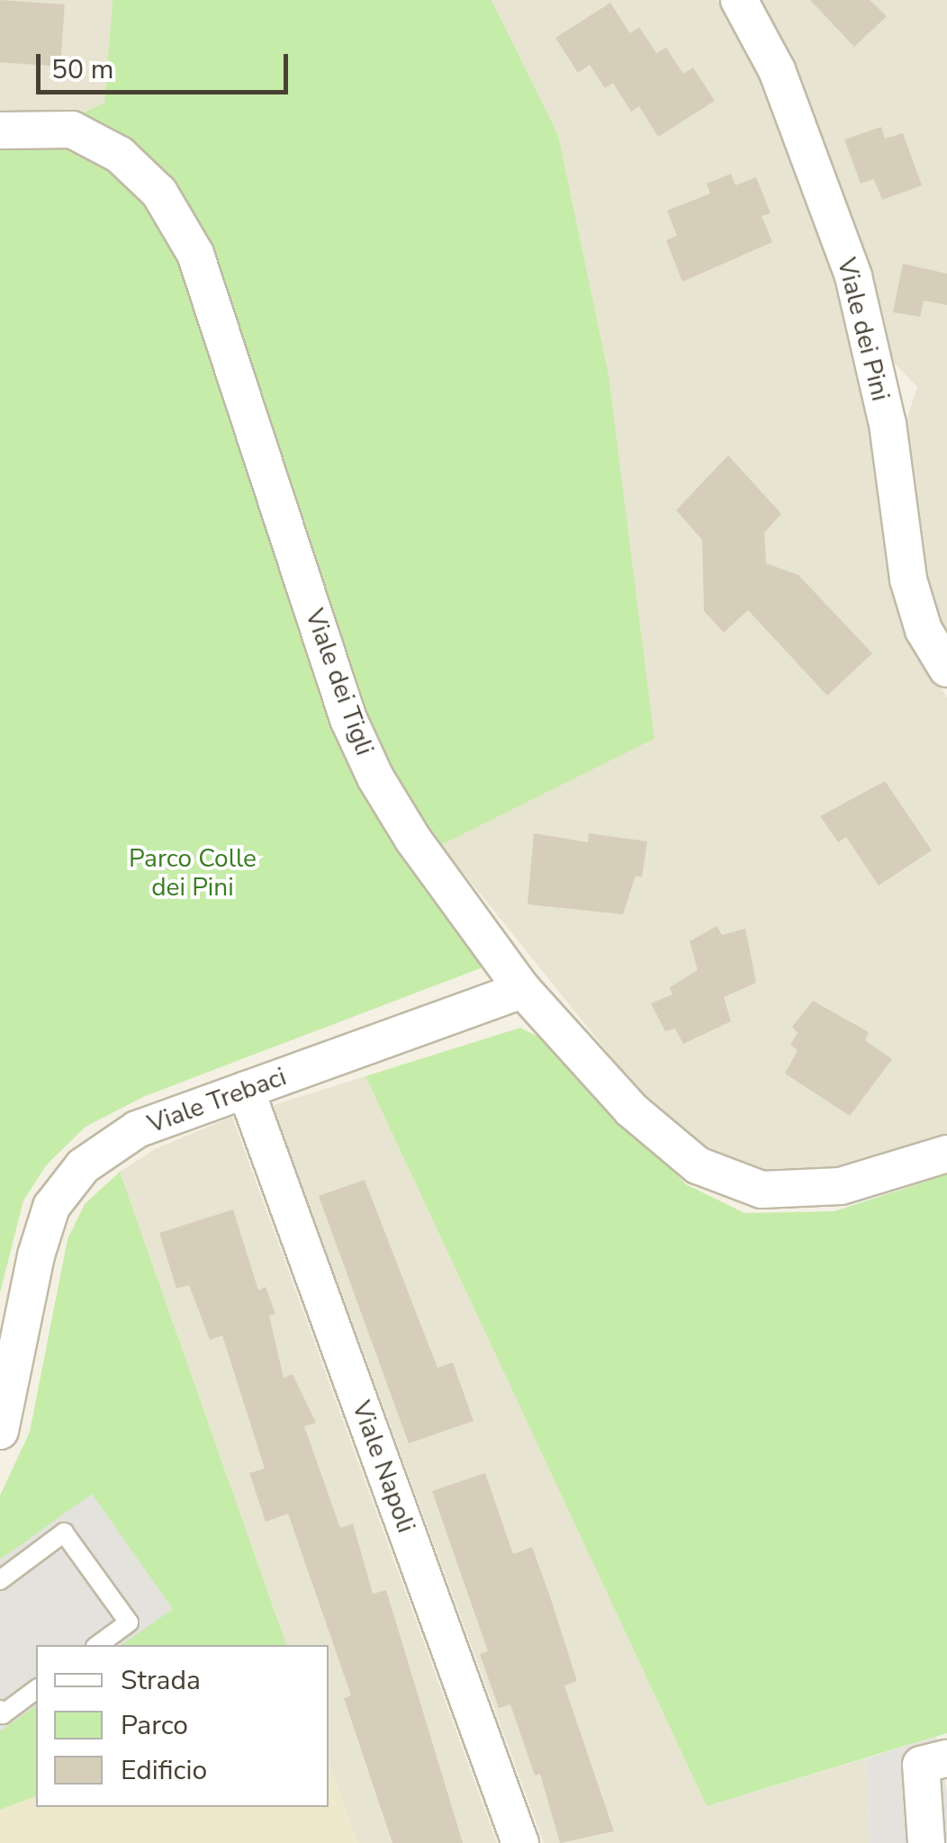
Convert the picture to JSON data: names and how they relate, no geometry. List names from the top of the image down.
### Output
{
  "streets": {
    "street": [
      "Viale dei Pini",
      "Viale dei Tigli",
      "Viale Trebaci",
      "Viale Napoli"
    ]
  },
  "crossings": [
    ["Viale dei Tigli", "Viale Trebaci"],
    ["Viale Trebaci", "Viale Napoli"]
  ],
  "parks": ["Parco Colle dei Pini"],
  "legend": ["Strada", "Parco", "Edificio"],
  "scale_bar": "50 m"
}
